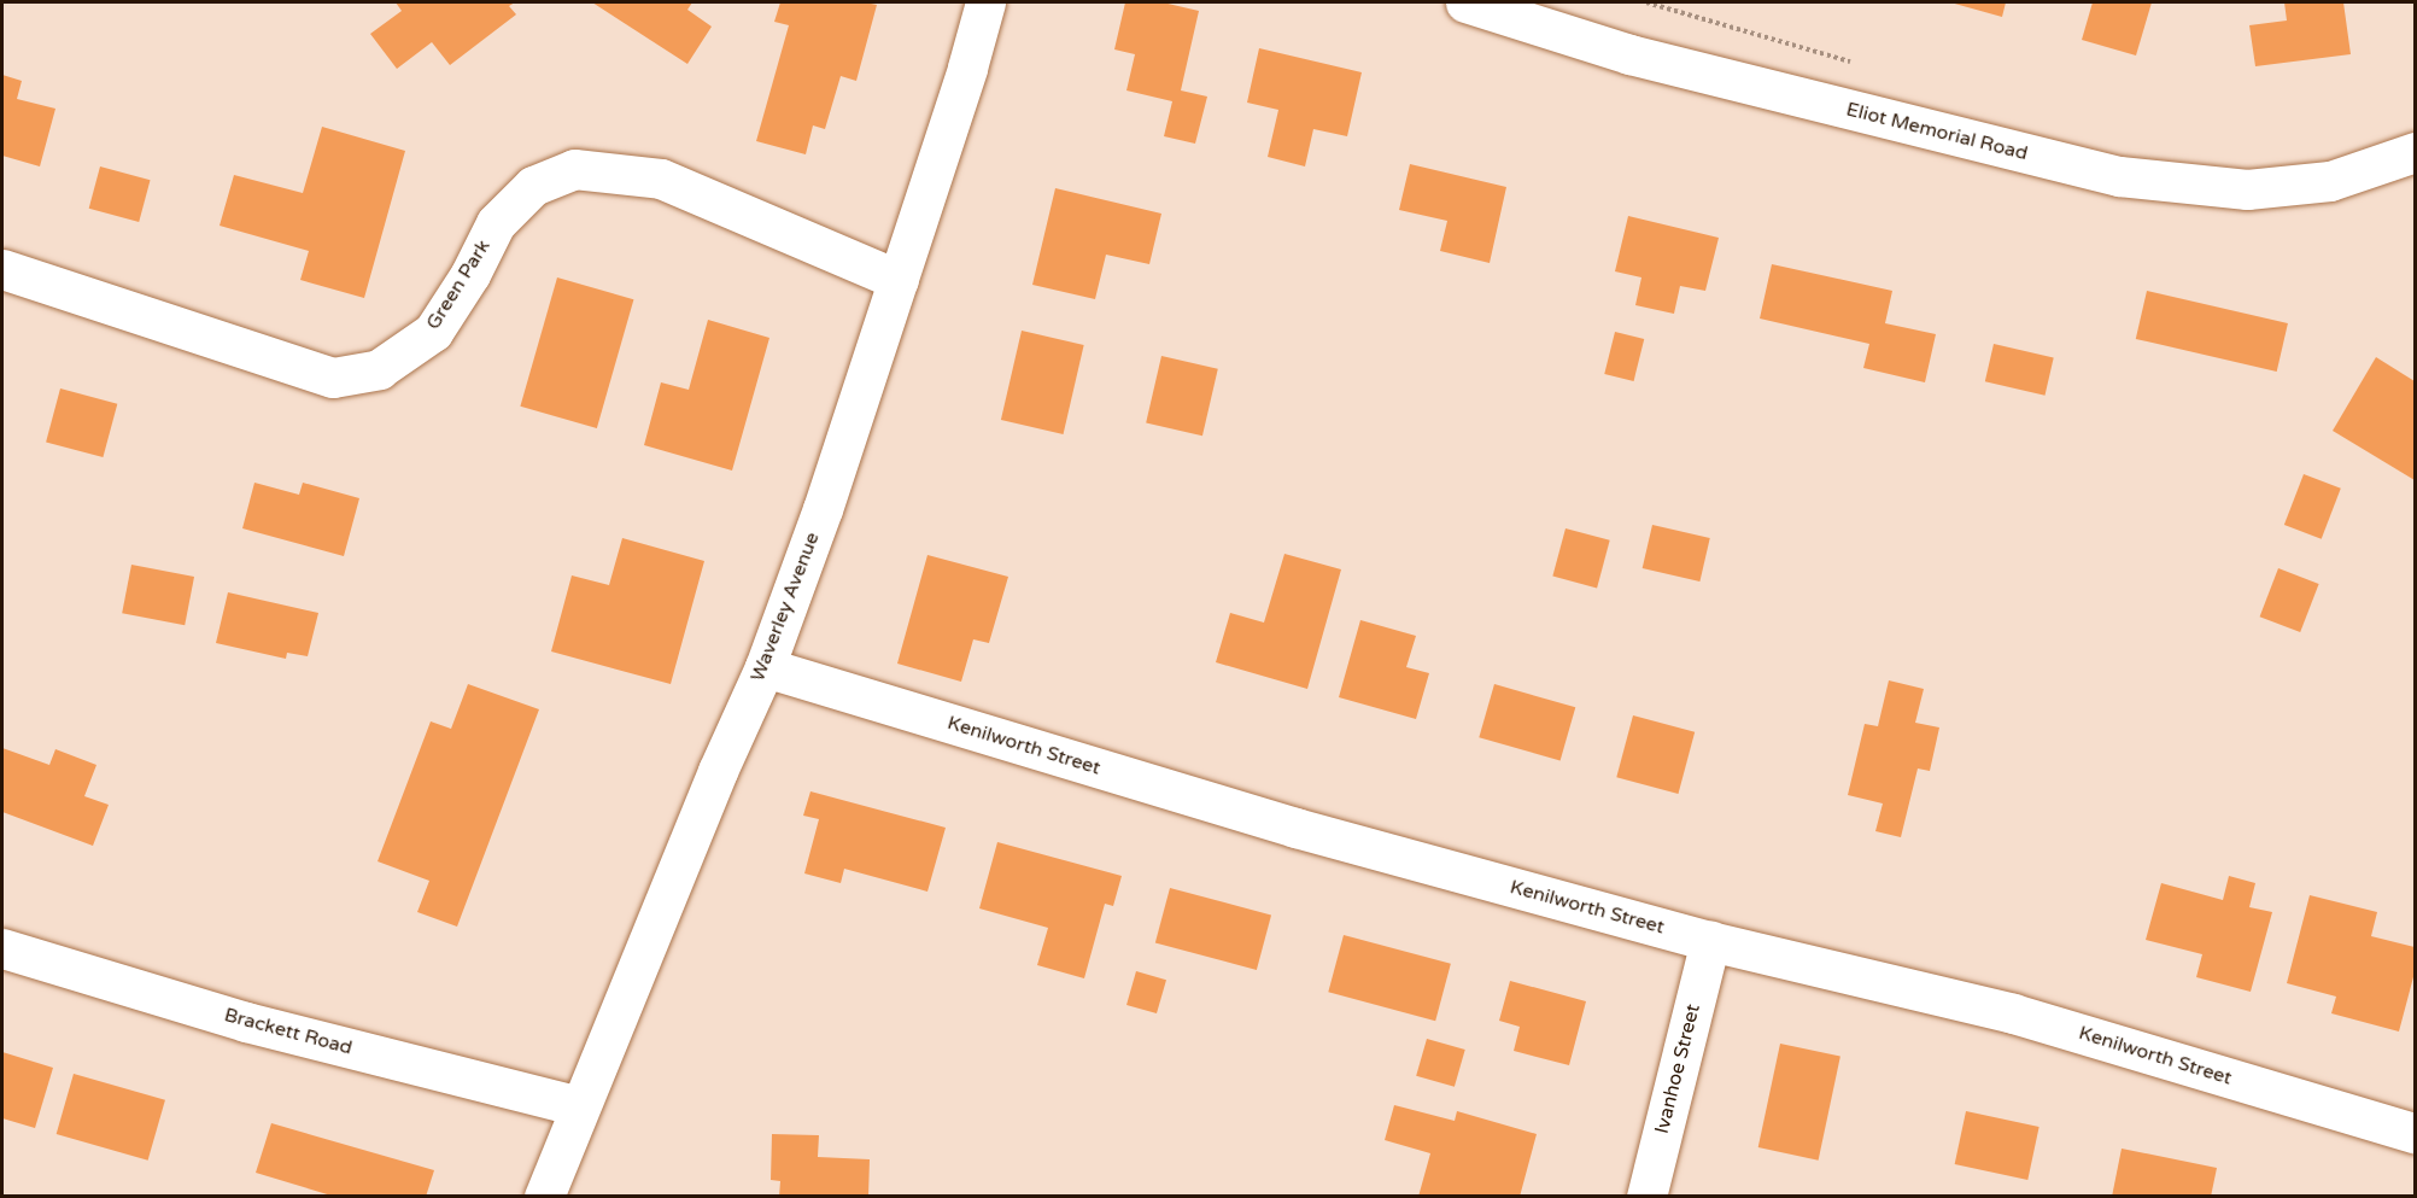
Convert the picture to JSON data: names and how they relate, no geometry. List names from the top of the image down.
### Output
{
  "streets": {
    "street": [
      "Eliot Memorial Road",
      "Green Park",
      "Waverley Avenue",
      "Kenilworth Street",
      "Brackett Road",
      "Ivanhoe Street"
    ]
  },
  "crossings": [
    ["Green Park", "Waverley Avenue"],
    ["Waverley Avenue", "Kenilworth Street"],
    ["Waverley Avenue", "Brackett Road"],
    ["Kenilworth Street", "Ivanhoe Street"]
  ]
}
